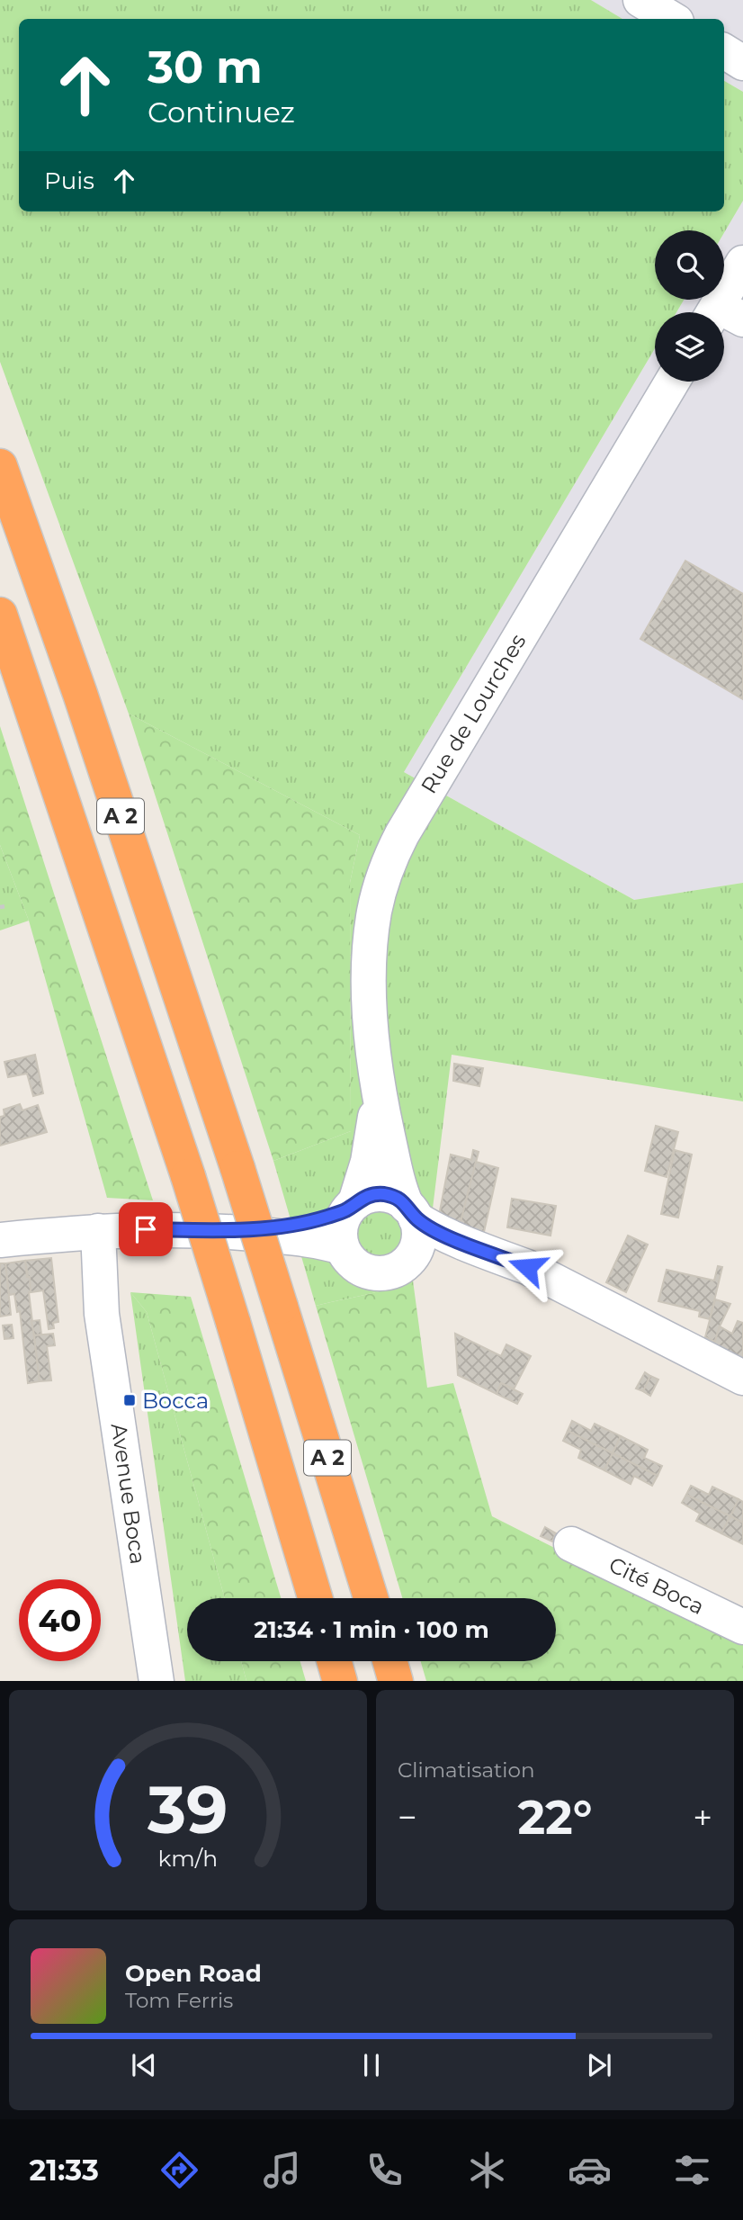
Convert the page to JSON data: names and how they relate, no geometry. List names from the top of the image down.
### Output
{
  "streets": {
    "highway": ["A 2"],
    "street": ["Rue de Lourches", "Avenue Boca", "Cité Boca"]
  },
  "places": {
    "transit": ["Bocca"]
  },
  "page": {
    "turn": ["30 m", "Continuez"],
    "then": "Puis",
    "limit": "40",
    "trip": "21:34 · 1 min · 100 m",
    "tile": "Climatisation",
    "heat": ["−", "22°", "+"],
    "song": ["Open Road", "Tom Ferris"],
    "tabs": "21:33",
    "gauge": ["39", "km/h"]
  }
}
